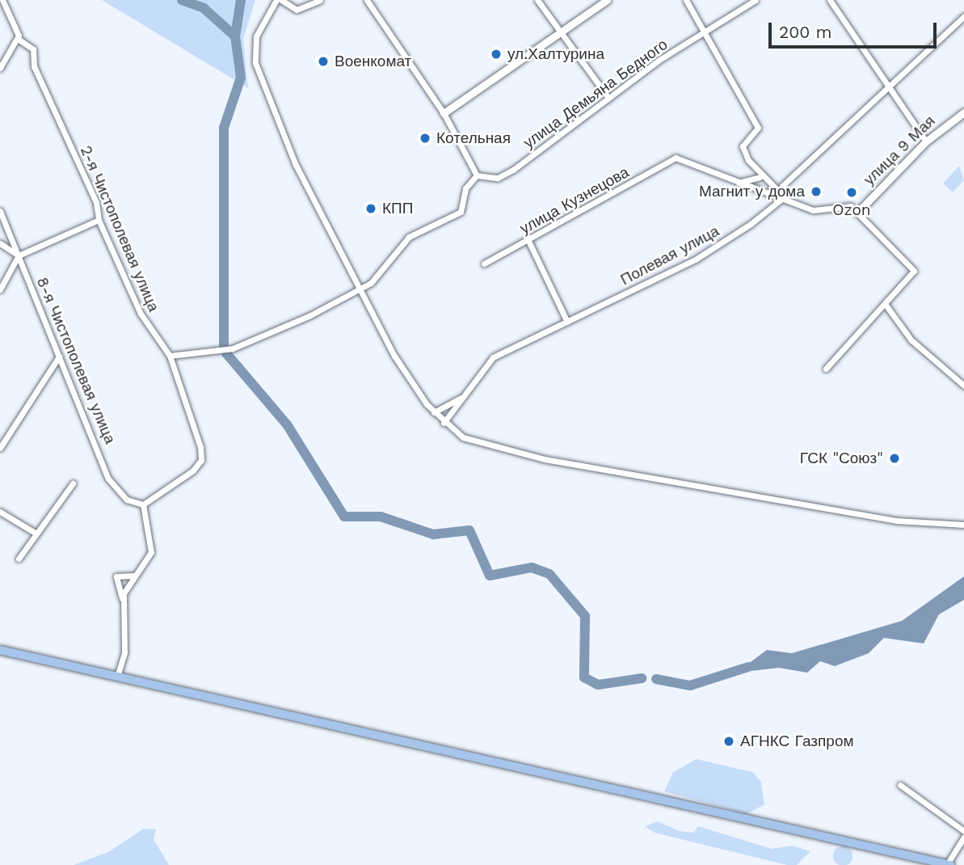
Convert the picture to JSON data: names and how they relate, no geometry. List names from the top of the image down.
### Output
{
  "streets": {
    "street": [
      "улица Демьяна Бедного",
      "улица 9 Мая",
      "улица Кузнецова",
      "2-я Чистополевая улица",
      "Полевая улица",
      "8-я Чистополевая улица"
    ]
  },
  "crossings": [
    ["2-я Чистополевая улица", "8-я Чистополевая улица"]
  ],
  "places": [
    "ул.Халтурина",
    "Военкомат",
    "Котельная",
    "Магнит у дома",
    "Ozon",
    "КПП",
    "ГСК \"Союз\"",
    "АГНКС Газпром"
  ],
  "scale_bar": "200 m"
}
